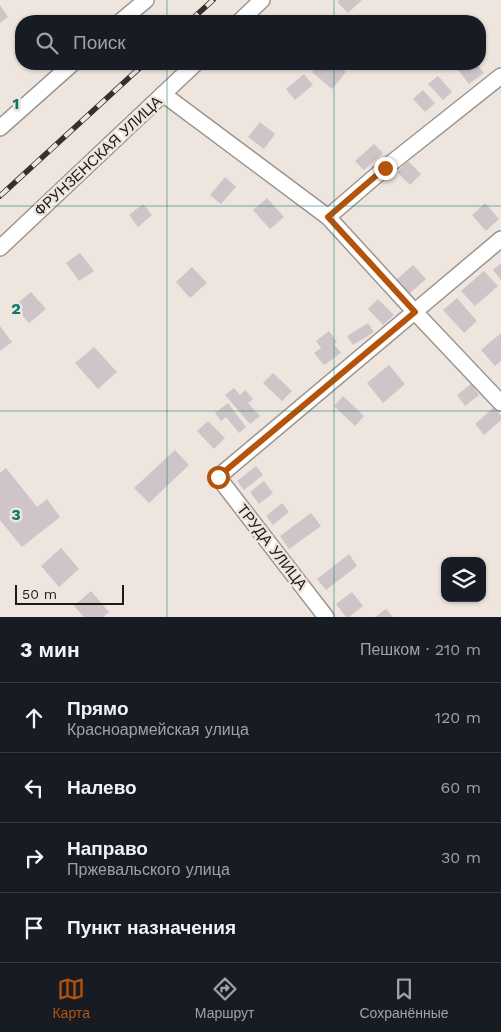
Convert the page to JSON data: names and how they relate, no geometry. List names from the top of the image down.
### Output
{
  "streets": {
    "street": ["ФРУНЗЕНСКАЯ УЛИЦА", "ТРУДА УЛИЦА"]
  },
  "scale_bar": "50 m",
  "page": {
    "search": "Поиск",
    "scale": "50 m",
    "heading": ["3 мин", "Пешком · 210 m"],
    "list": [
      ["Прямо", "Красноармейская улица", "120 m"],
      ["Налево", "60 m"],
      ["Направо", "Пржевальского улица", "30 m"],
      "Пункт назначения"
    ],
    "nav": ["Карта", "Маршрут", "Сохранённые"]
  },
  "grid": {
    "rows": ["1", "2", "3"]
  }
}
